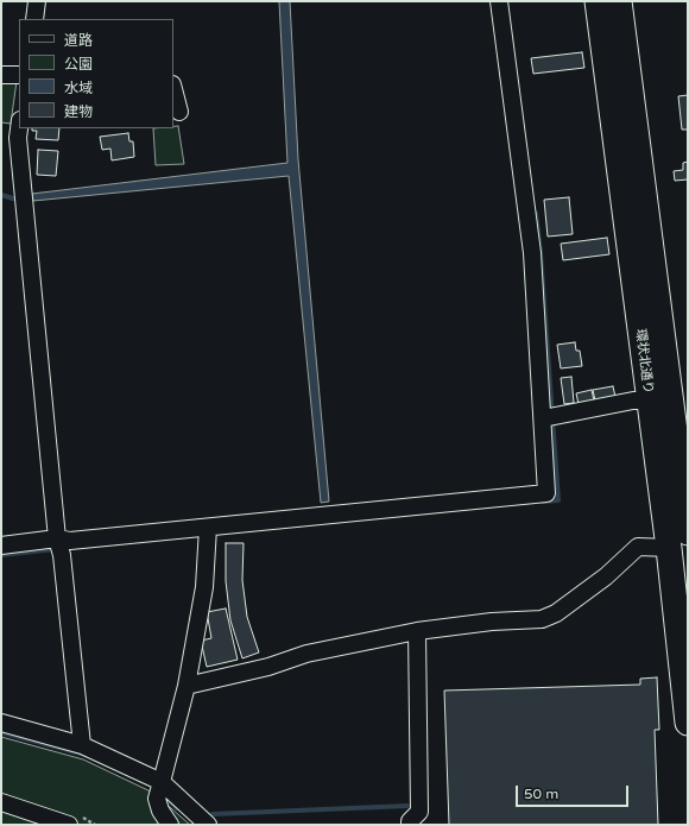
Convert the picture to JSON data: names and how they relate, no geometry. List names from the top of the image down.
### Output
{
  "streets": {
    "highway": ["環状北通り"]
  },
  "legend": [
    "道路",
    "公園",
    "水域",
    "建物"
  ],
  "scale_bar": "50 m"
}
